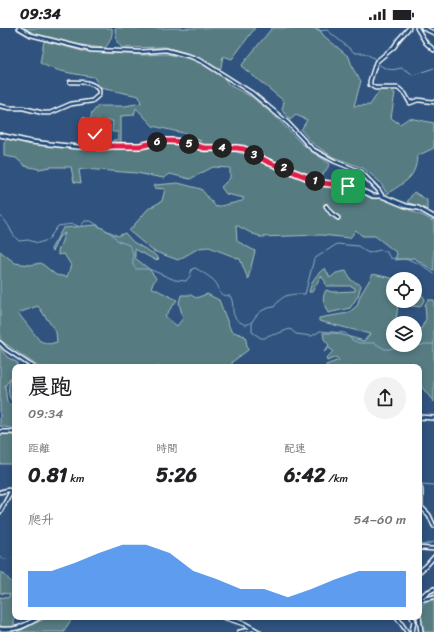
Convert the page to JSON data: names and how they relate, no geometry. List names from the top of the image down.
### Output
{
  "page": {
    "status": "09:34",
    "pins": [
      "6",
      "5",
      "4",
      "3",
      "2",
      "1"
    ],
    "heading": ["晨跑", "09:34"],
    "stats": [
      ["距離", "0.81 km"],
      ["時間", "5:26"],
      ["配速", "6:42 /km"]
    ],
    "chart": ["爬升", "54–60 m"]
  }
}
